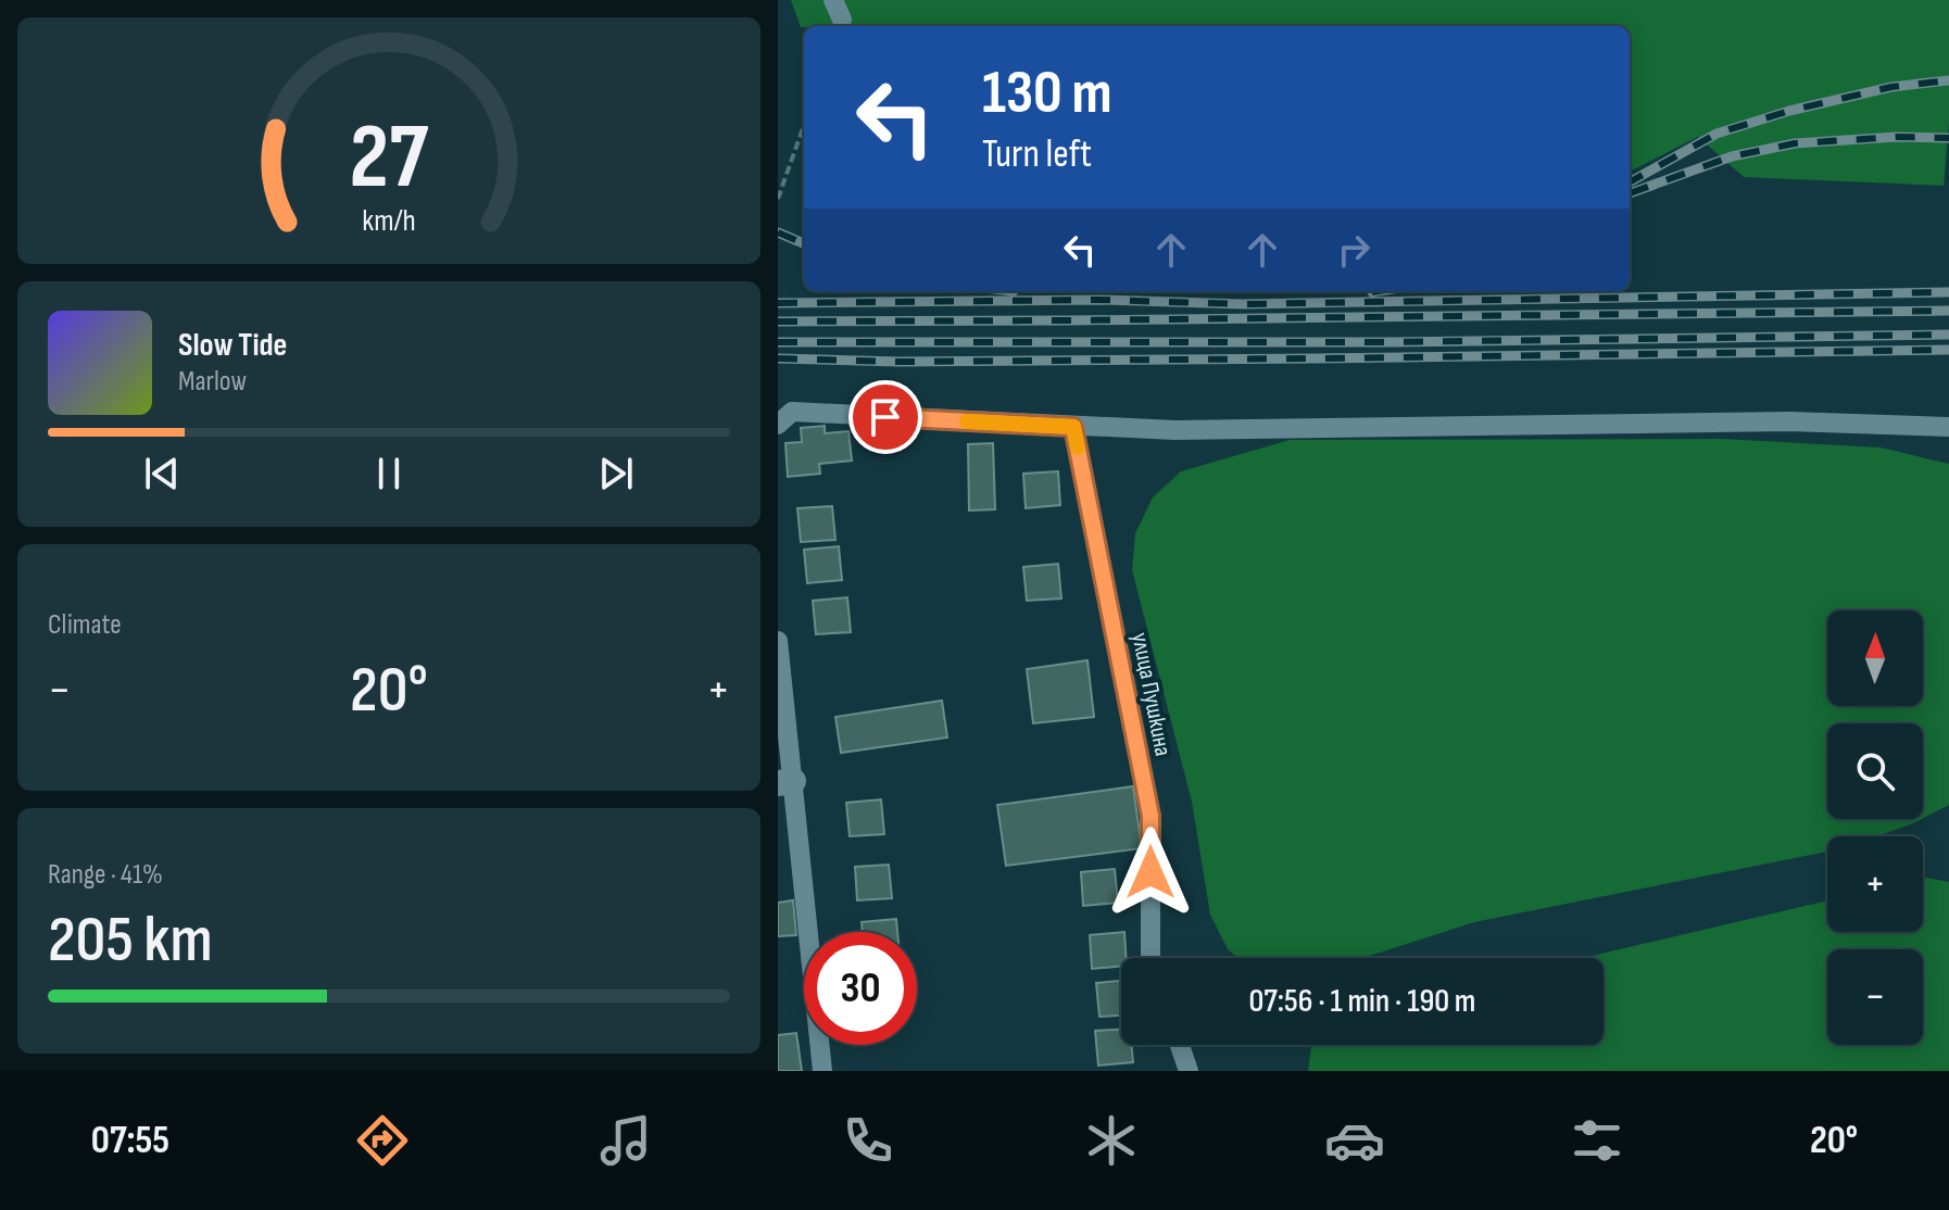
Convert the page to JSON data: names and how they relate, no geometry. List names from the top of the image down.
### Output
{
  "streets": {
    "street": ["улица Пушкина"]
  },
  "north": "top",
  "page": {
    "turn": ["130 m", "Turn left"],
    "song": ["Slow Tide", "Marlow"],
    "tile": [
      "Climate",
      ["Range · 41%", "205 km"]
    ],
    "map_buttons": ["+", "−"],
    "heat": ["−", "20°", "+"],
    "limit": "30",
    "trip": "07:56 · 1 min · 190 m",
    "tabs": ["07:55", "20°"],
    "gauge": ["27", "km/h"]
  }
}
